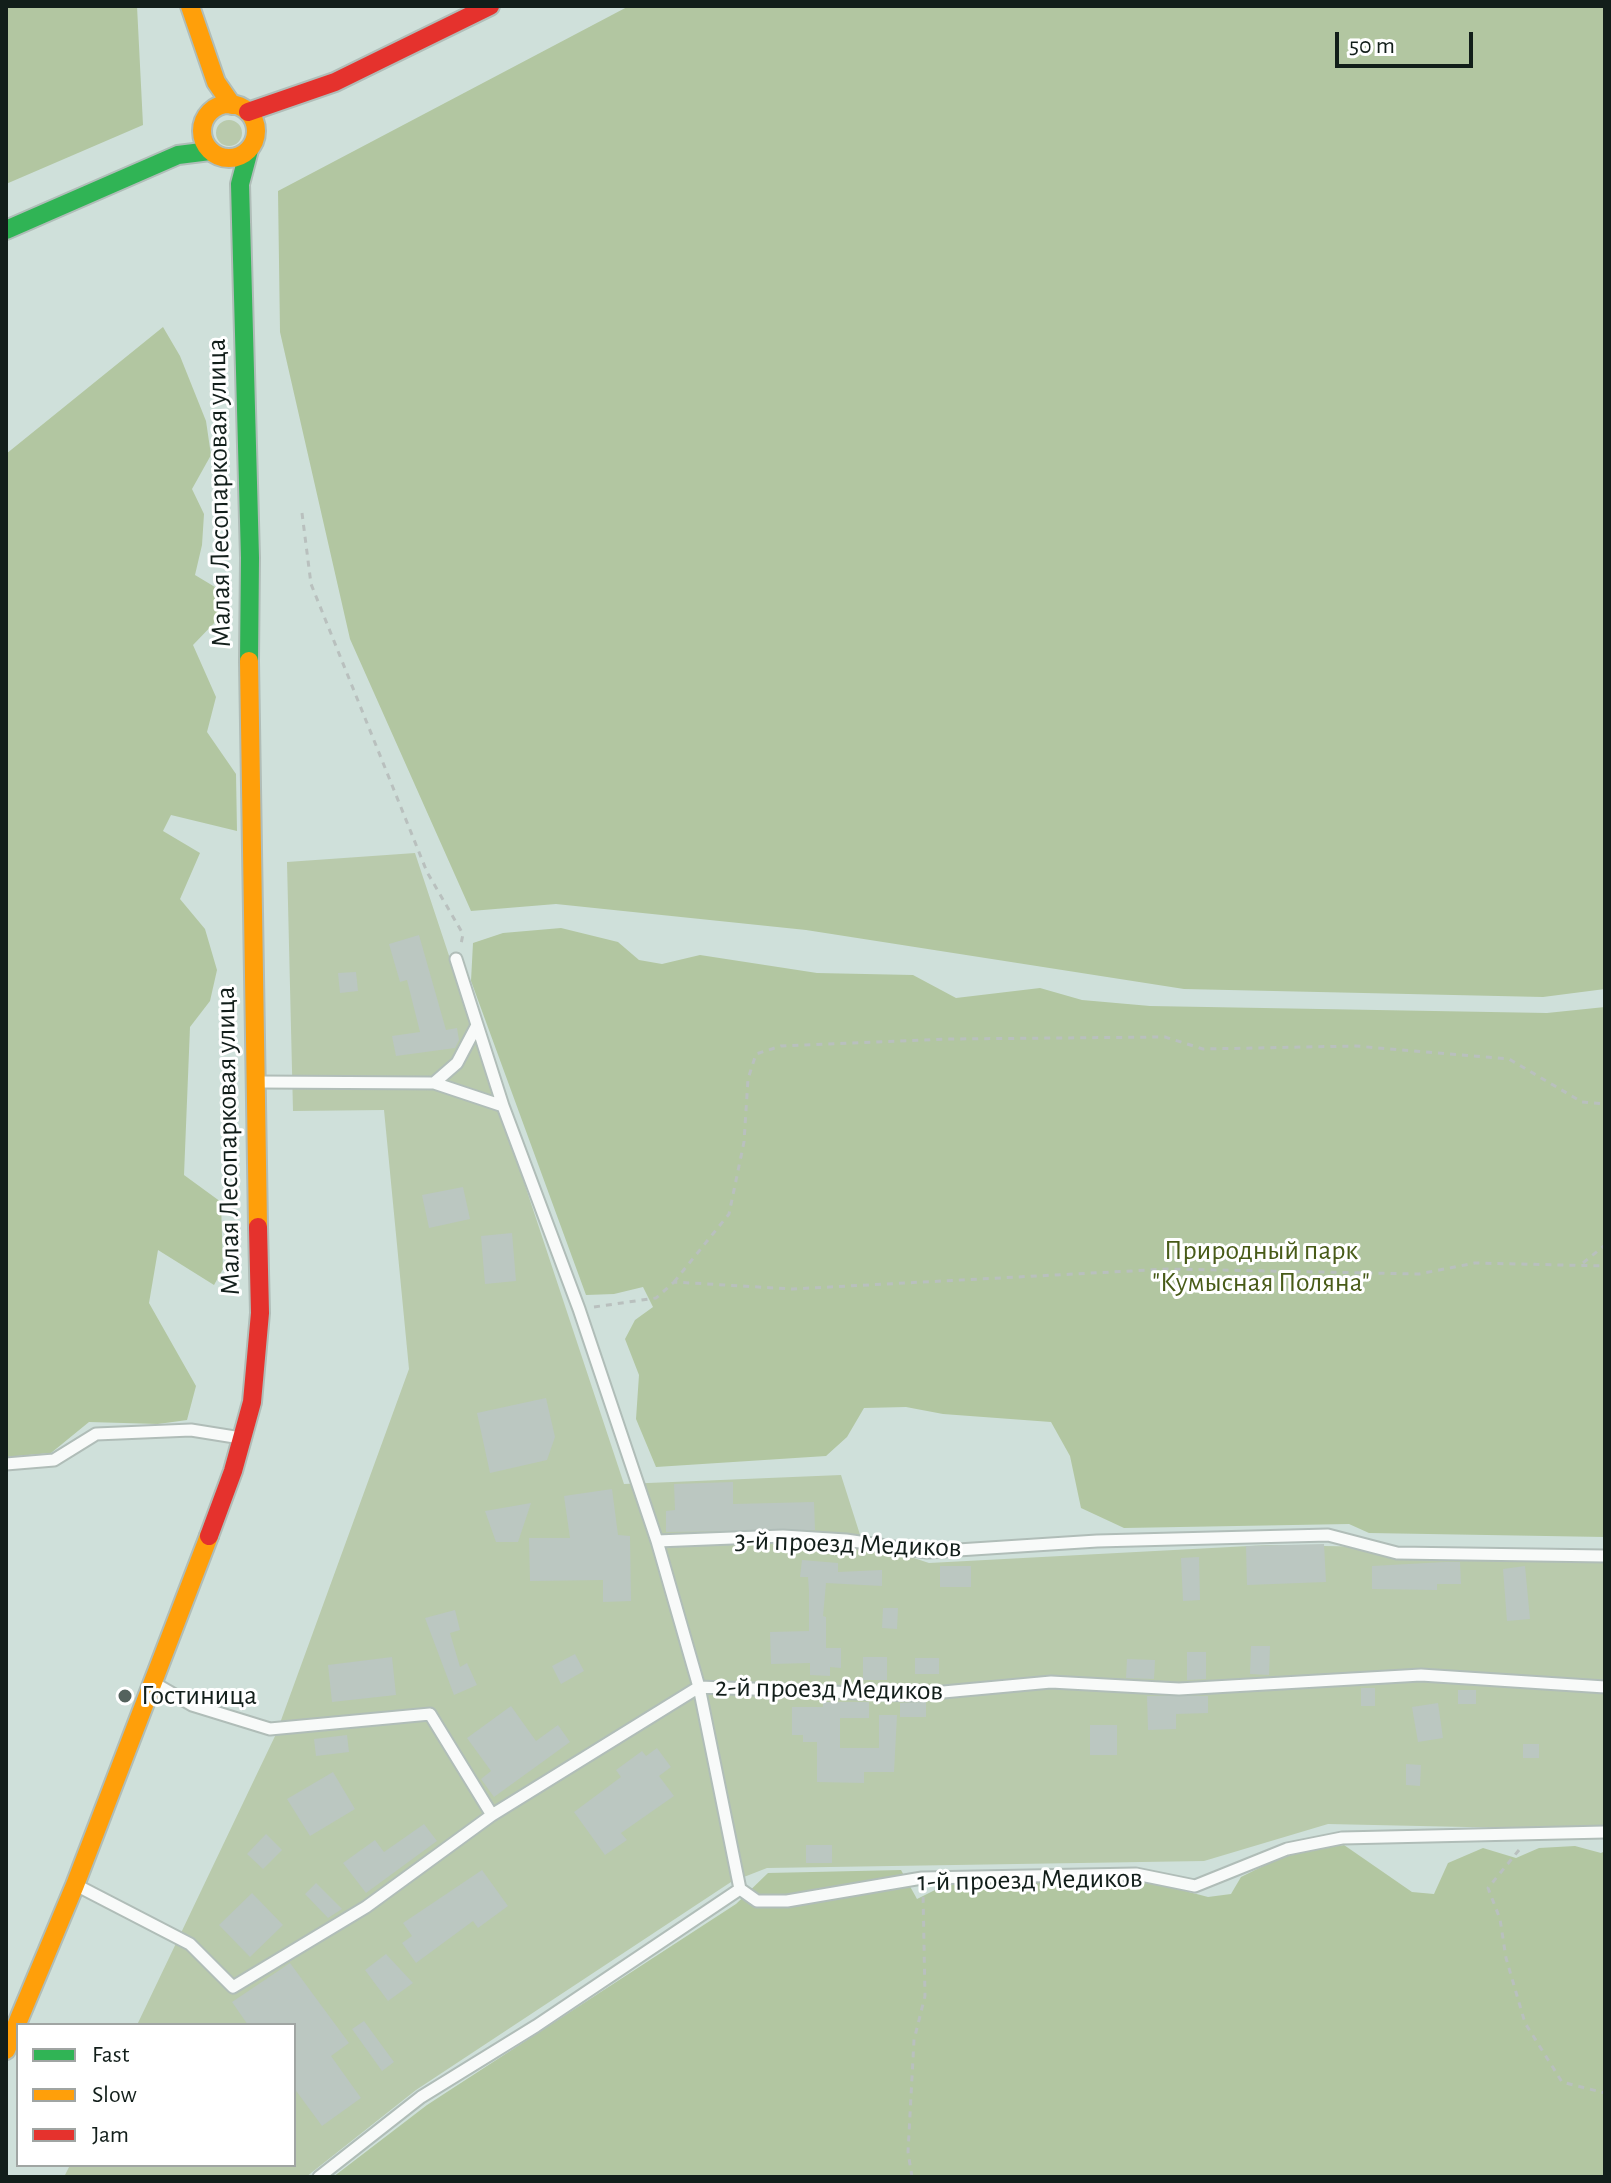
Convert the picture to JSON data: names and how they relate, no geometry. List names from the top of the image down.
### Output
{
  "streets": {
    "street": ["Малая Лесопарковая улица"],
    "lane": ["3-й проезд Медиков", "2-й проезд Медиков", "1-й проезд Медиков"]
  },
  "crossings": [
    ["Малая Лесопарковая улица", "2-й проезд Медиков"]
  ],
  "parks": ["Природный парк \"Кумысная Поляна\""],
  "places": ["Гостиница"],
  "legend": ["Fast", "Slow", "Jam"],
  "scale_bar": "50 m"
}
